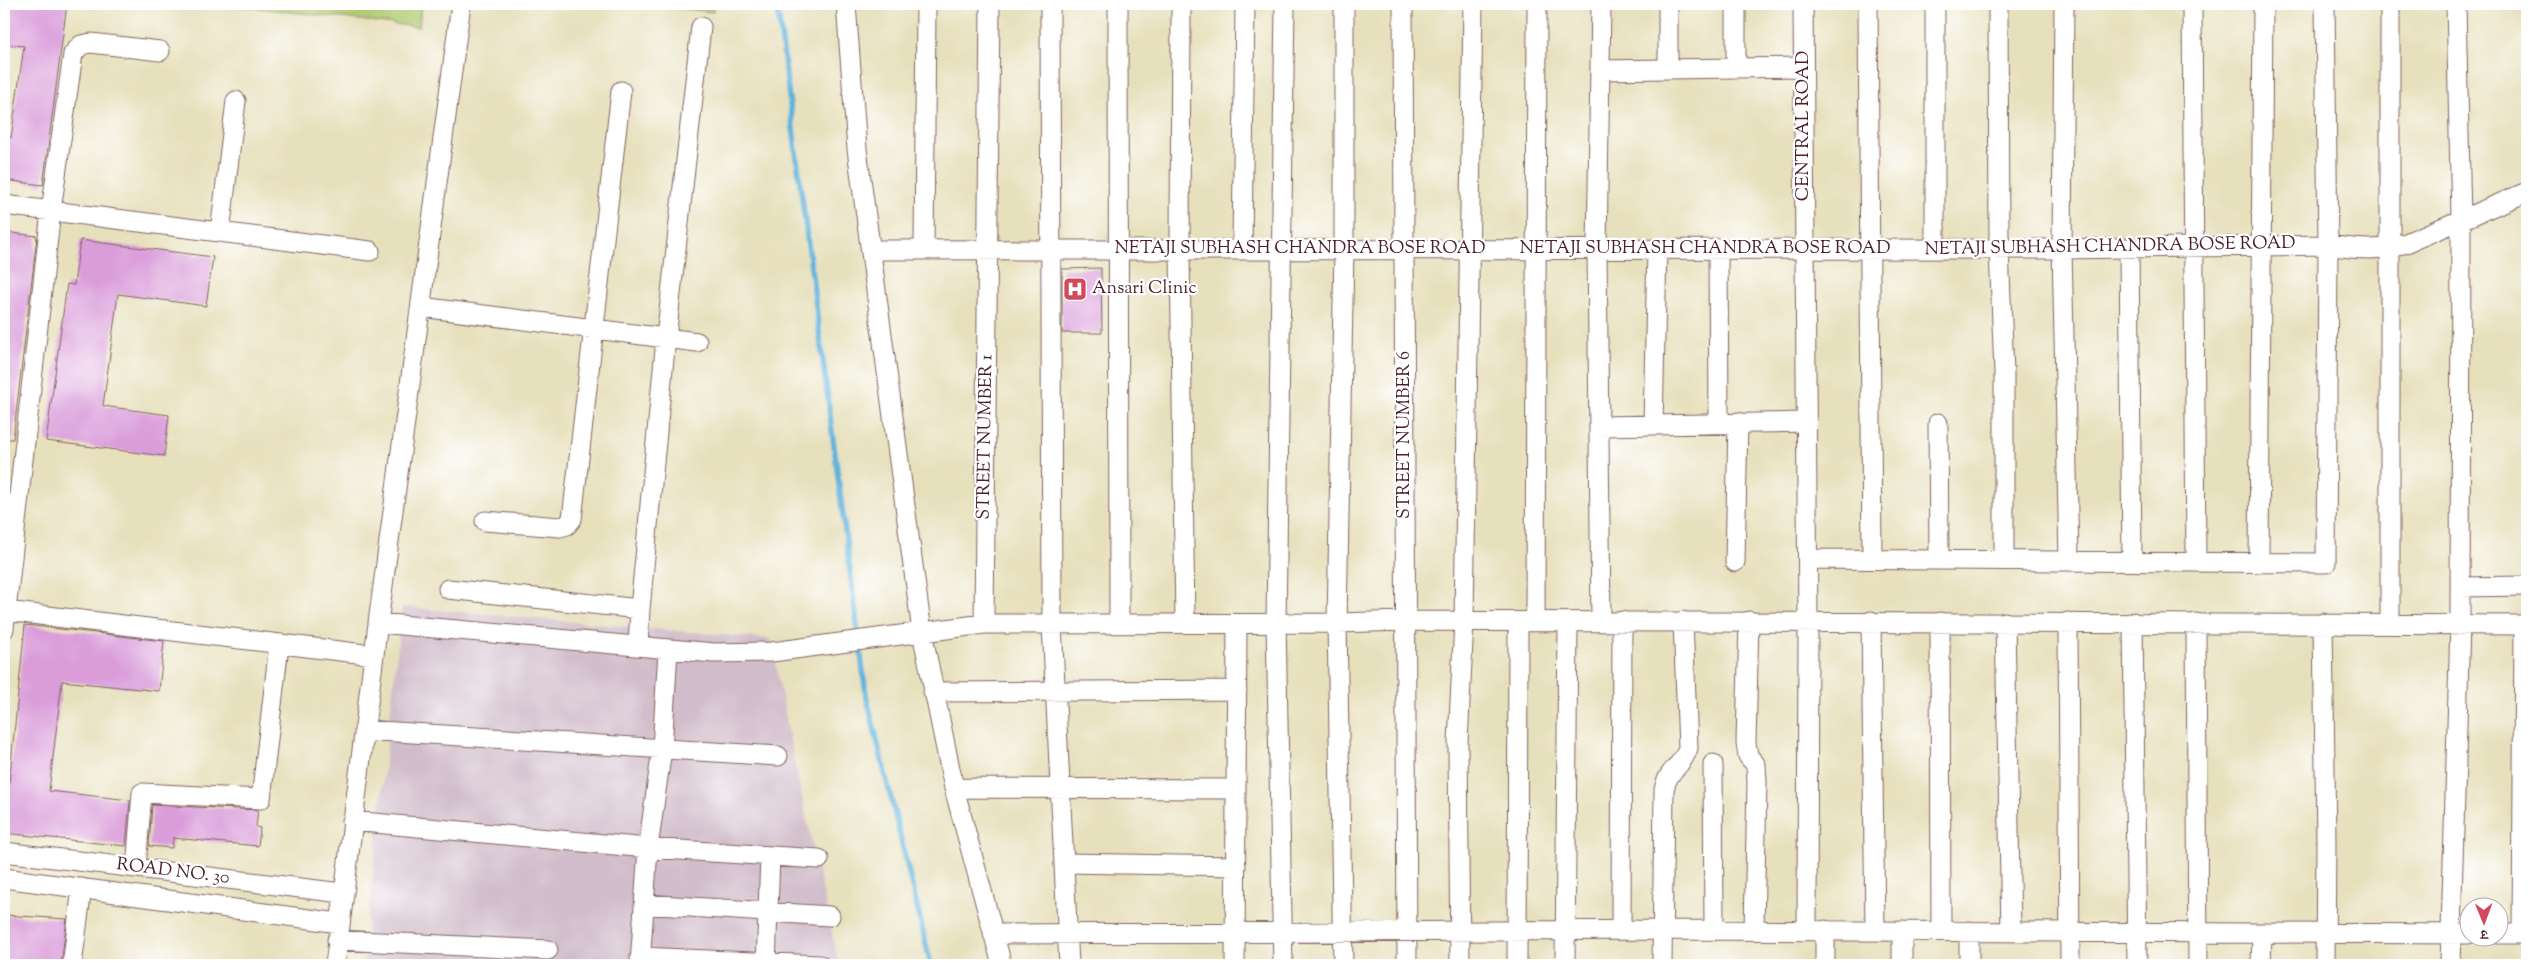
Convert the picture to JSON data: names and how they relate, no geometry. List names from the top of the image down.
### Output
{
  "streets": {
    "street": [
      "CENTRAL ROAD",
      "NETAJI SUBHASH CHANDRA BOSE ROAD",
      "STREET NUMBER 6",
      "STREET NUMBER 1",
      "ROAD NO. 30"
    ]
  },
  "crossings": [
    ["CENTRAL ROAD", "NETAJI SUBHASH CHANDRA BOSE ROAD"],
    ["NETAJI SUBHASH CHANDRA BOSE ROAD", "STREET NUMBER 6"],
    ["NETAJI SUBHASH CHANDRA BOSE ROAD", "STREET NUMBER 1"]
  ],
  "places": {
    "hospital": ["Ansari Clinic"]
  },
  "north": "bottom"
}
